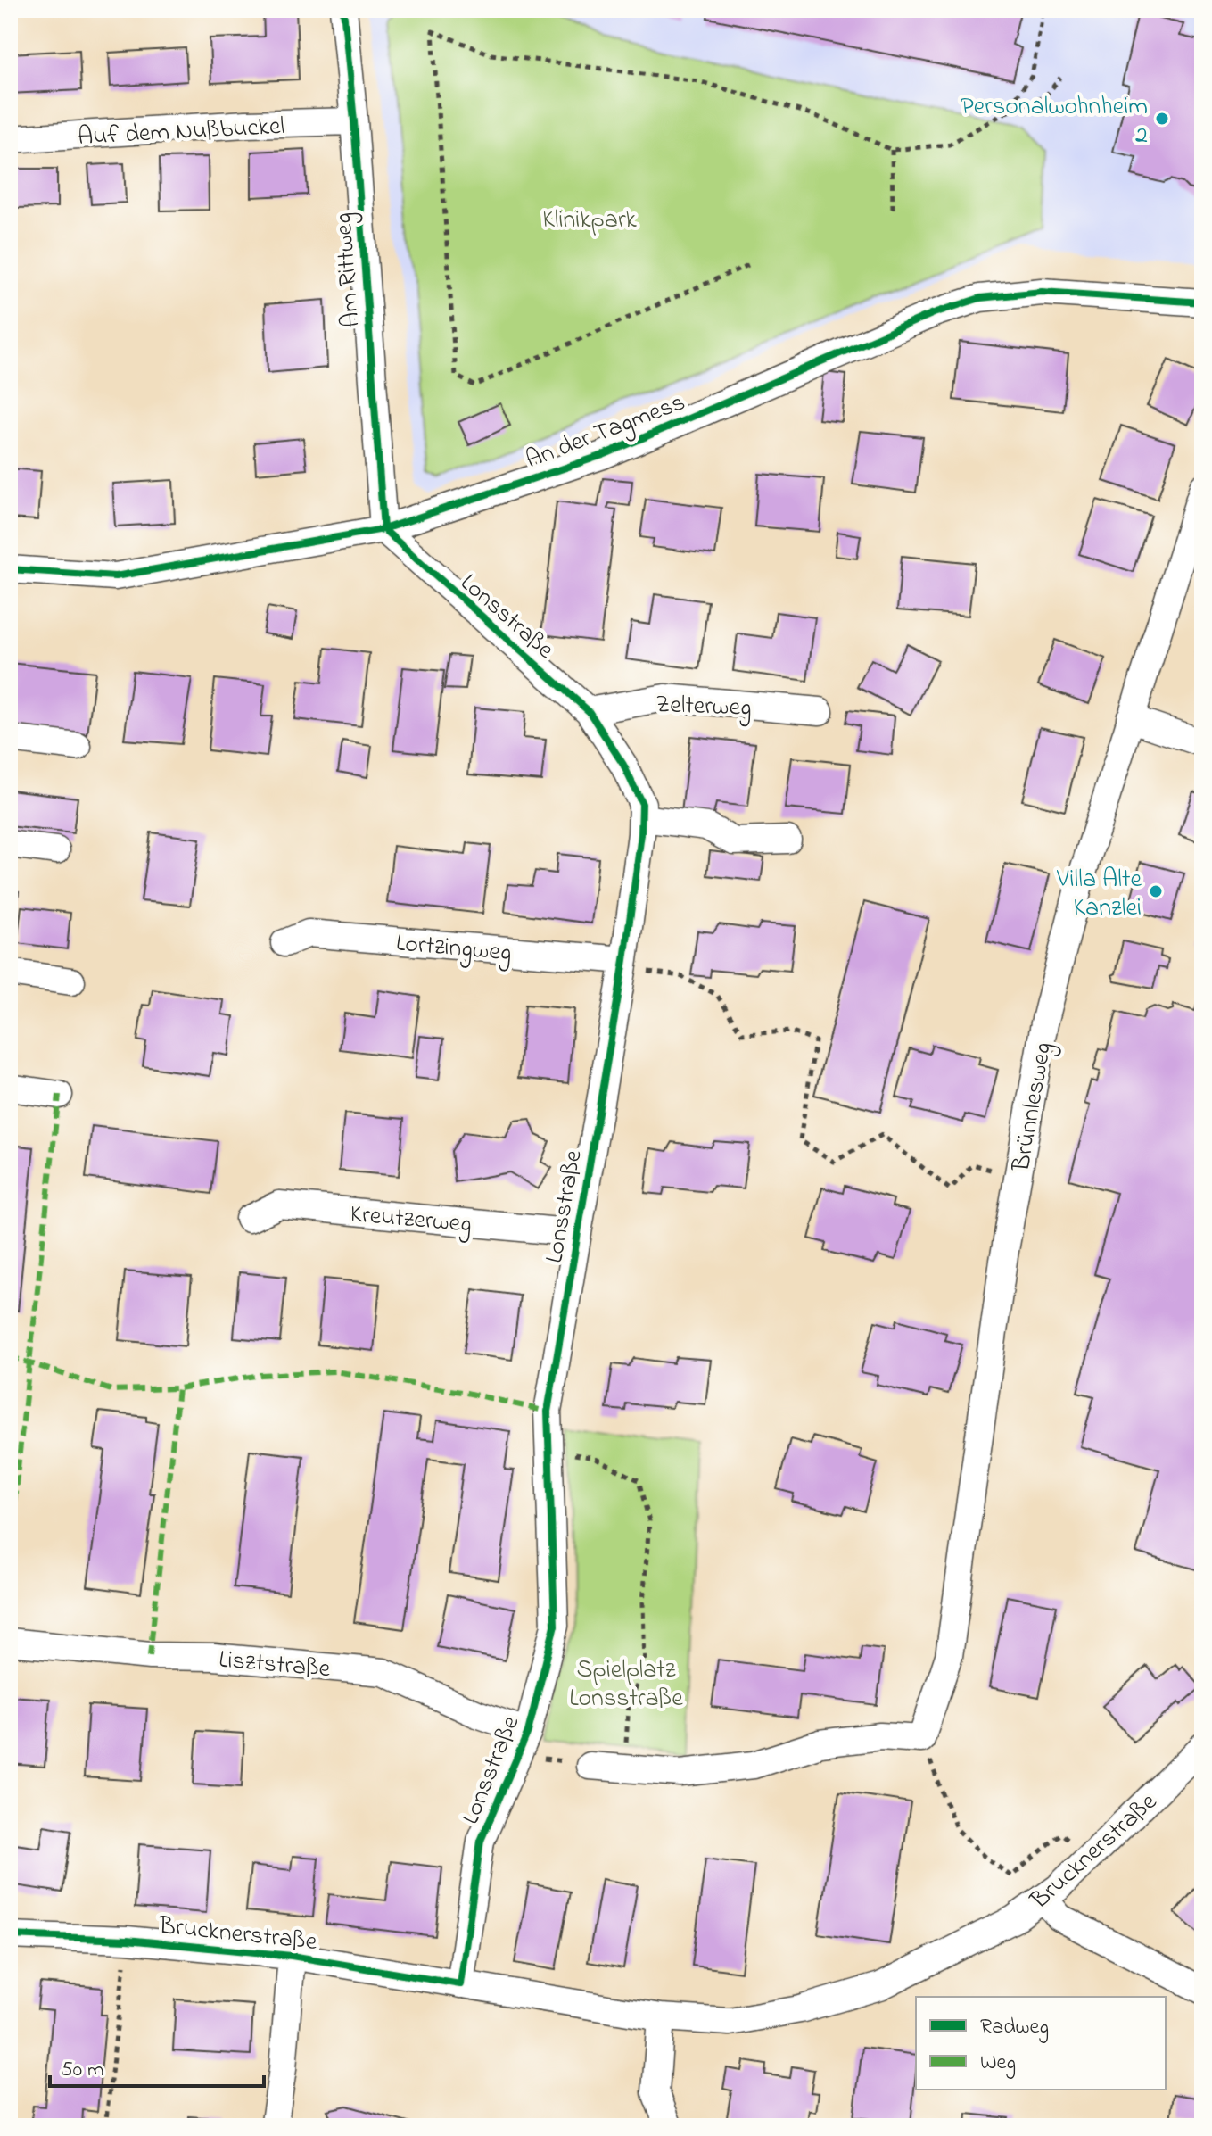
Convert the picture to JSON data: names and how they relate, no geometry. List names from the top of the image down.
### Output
{
  "streets": {
    "street": [
      "Auf dem Nußbuckel",
      "Am Rittweg",
      "An der Tagmess",
      "Lonsstraße",
      "Zelterweg",
      "Lortzingweg",
      "Brünnlesweg",
      "Kreutzerweg",
      "Lisztstraße",
      "Brucknerstraße"
    ]
  },
  "crossings": [
    ["Auf dem Nußbuckel", "Am Rittweg"],
    ["Am Rittweg", "An der Tagmess"],
    ["Am Rittweg", "Lonsstraße"],
    ["An der Tagmess", "Lonsstraße"],
    ["Lonsstraße", "Zelterweg"],
    ["Lonsstraße", "Lortzingweg"],
    ["Lonsstraße", "Kreutzerweg"],
    ["Lonsstraße", "Lisztstraße"],
    ["Lonsstraße", "Brucknerstraße"]
  ],
  "parks": ["Klinikpark", "Spielplatz Lonsstraße"],
  "places": ["Personalwohnheim 2", "Villa Alte Kanzlei"],
  "legend": ["Radweg", "Weg"],
  "scale_bar": "50 m"
}
